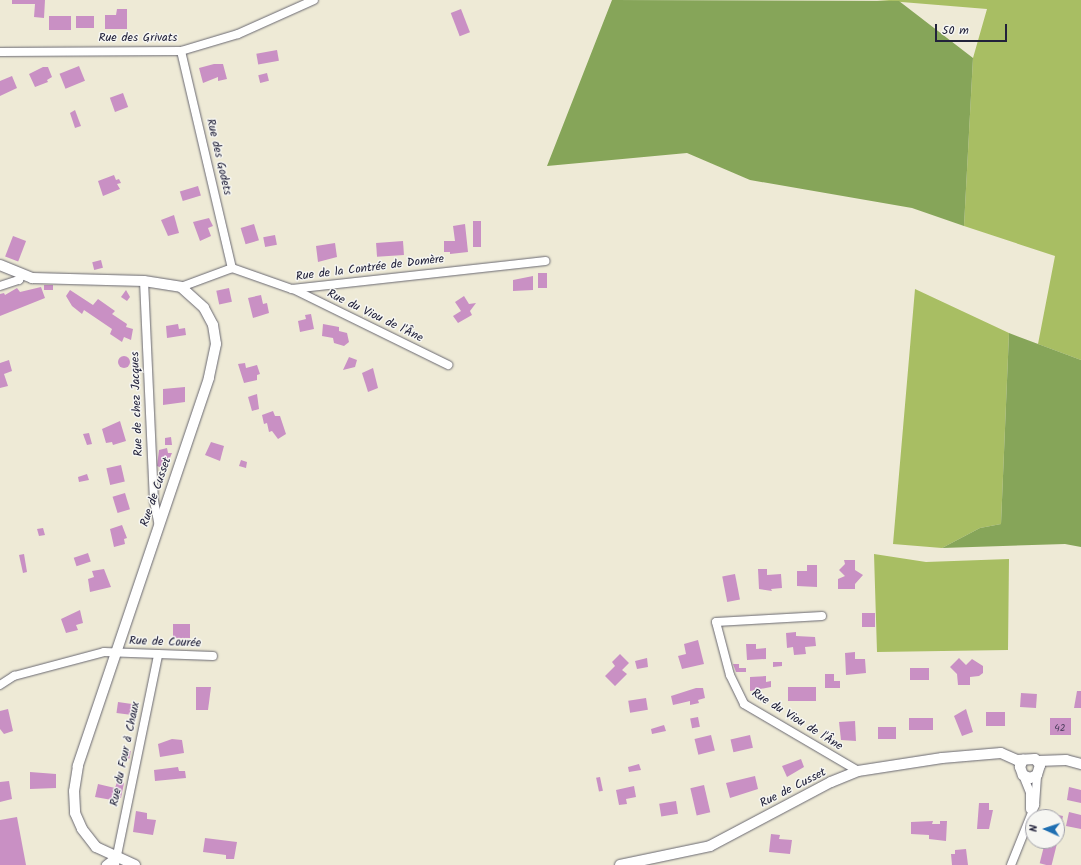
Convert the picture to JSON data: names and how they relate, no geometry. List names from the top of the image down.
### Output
{
  "streets": {
    "street": [
      "Rue des Grivats",
      "Rue des Godets",
      "Rue de la Contrée de Domère",
      "Rue du Viou de l'Âne",
      "Rue de chez Jacques",
      "Rue de Cusset",
      "Rue de Courée",
      "Rue du Four à Chaux"
    ]
  },
  "crossings": [
    ["Rue des Grivats", "Rue des Godets"],
    ["Rue des Godets", "Rue de la Contrée de Domère"],
    ["Rue de la Contrée de Domère", "Rue du Viou de l'Âne"],
    ["Rue du Viou de l'Âne", "Rue de Cusset"],
    ["Rue de chez Jacques", "Rue de Cusset"],
    ["Rue de Cusset", "Rue de Courée"],
    ["Rue de Cusset", "Rue du Four à Chaux"],
    ["Rue de Courée", "Rue du Four à Chaux"]
  ],
  "house_numbers": ["42"],
  "scale_bar": "50 m",
  "north": "left"
}
